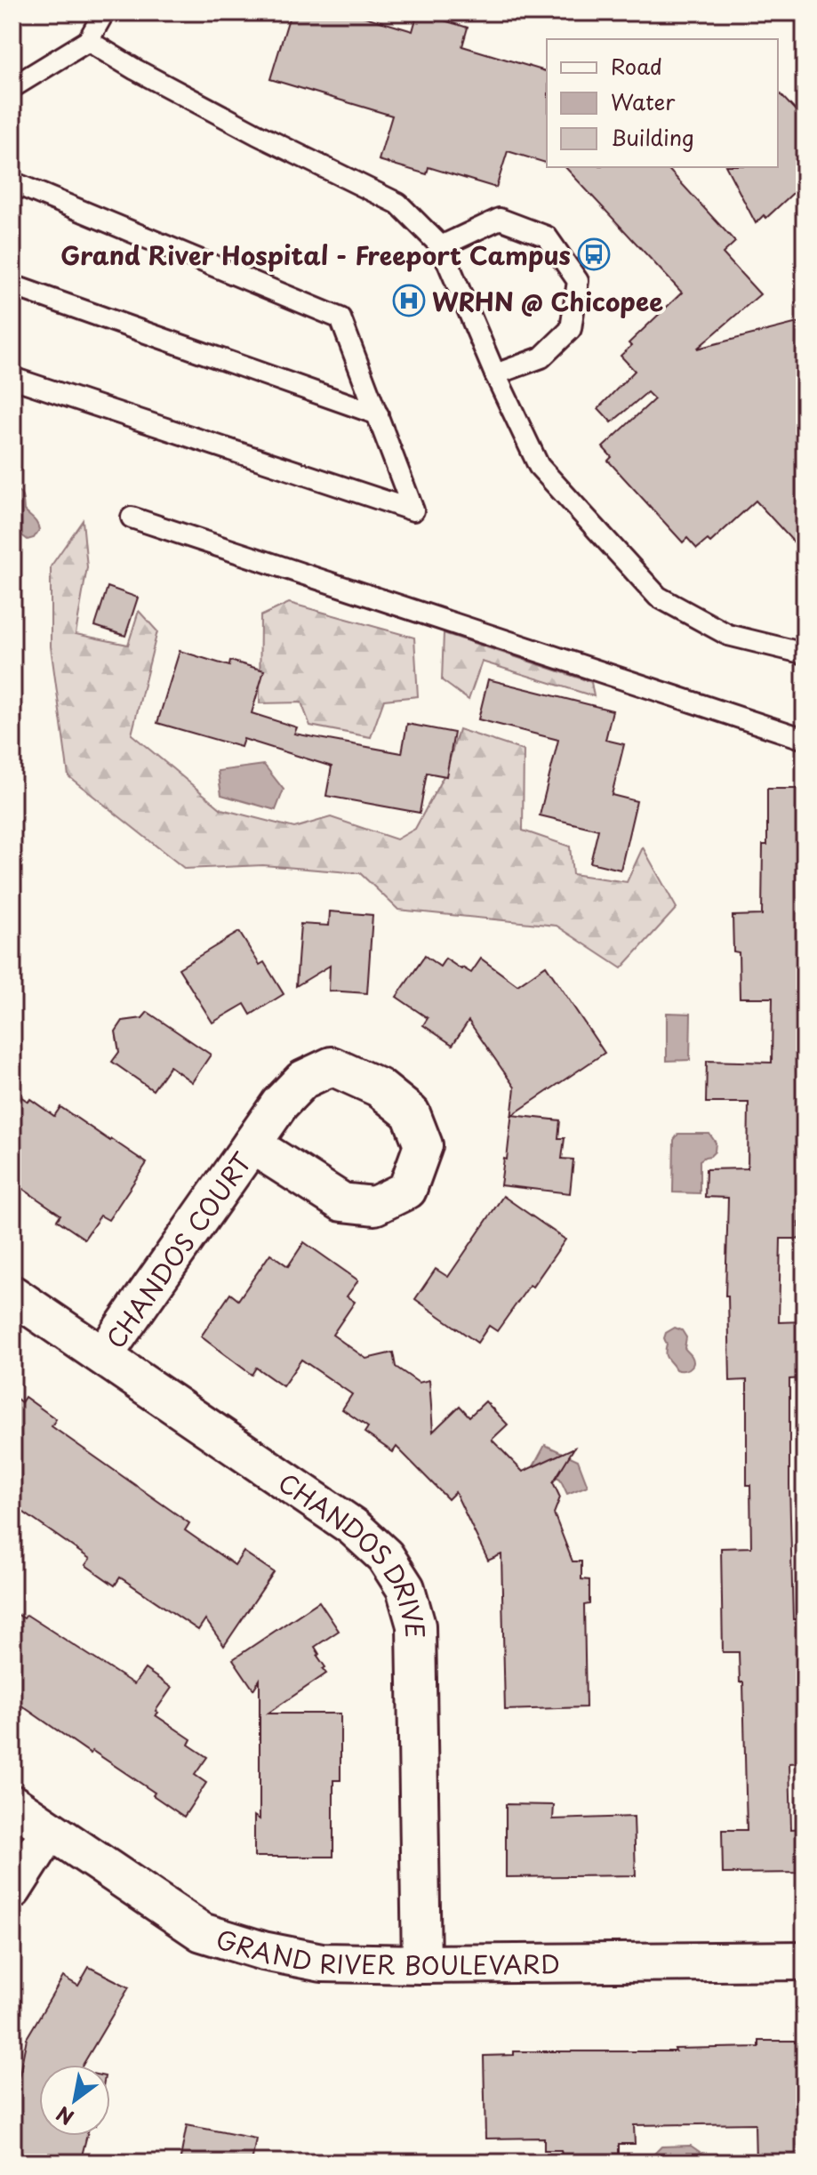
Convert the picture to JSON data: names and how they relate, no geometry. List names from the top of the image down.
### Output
{
  "streets": {
    "street": ["CHANDOS COURT", "CHANDOS DRIVE", "GRAND RIVER BOULEVARD"]
  },
  "crossings": [
    ["CHANDOS COURT", "CHANDOS DRIVE"],
    ["CHANDOS DRIVE", "GRAND RIVER BOULEVARD"]
  ],
  "places": {
    "bus stop": ["Grand River Hospital - Freeport Campus"],
    "hospital": ["WRHN @ Chicopee"]
  },
  "legend": ["Road", "Water", "Building"],
  "north": "bottom left"
}
